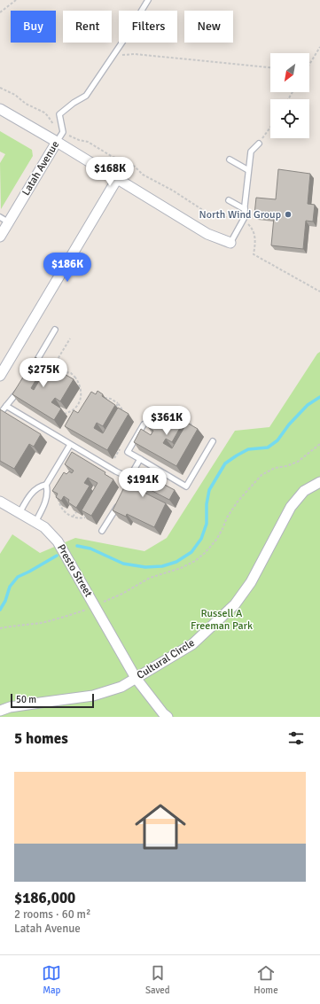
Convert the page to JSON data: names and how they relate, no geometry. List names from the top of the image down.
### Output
{
  "streets": {
    "street": ["Latah Avenue", "Presto Street", "Cultural Circle"]
  },
  "crossings": [
    ["Presto Street", "Cultural Circle"]
  ],
  "parks": ["Russell A Freeman Park"],
  "places": ["North Wind Group"],
  "scale_bar": "50 m",
  "north": "bottom left",
  "page": {
    "chip": [
      "Buy",
      "Rent",
      "Filters",
      "New"
    ],
    "price": [
      "$168K",
      "$186K",
      "$275K",
      "$361K",
      "$191K"
    ],
    "scale": "50 m",
    "heading": "5 homes",
    "list": [
      {
        "name": "$186,000",
        "note": "2 rooms · 60 m² · Latah Avenue"
      }
    ],
    "tabs": ["Map", "Saved", "Home"]
  }
}
